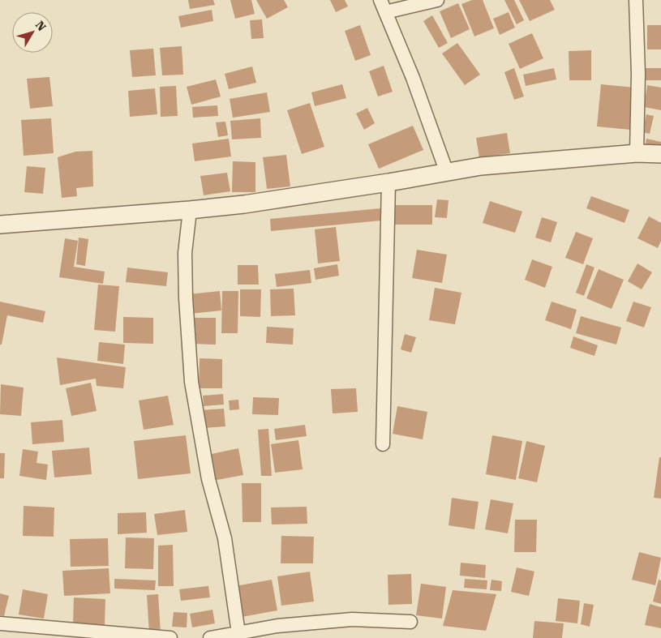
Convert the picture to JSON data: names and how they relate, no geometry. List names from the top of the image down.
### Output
{
  "north": "top right"
}
